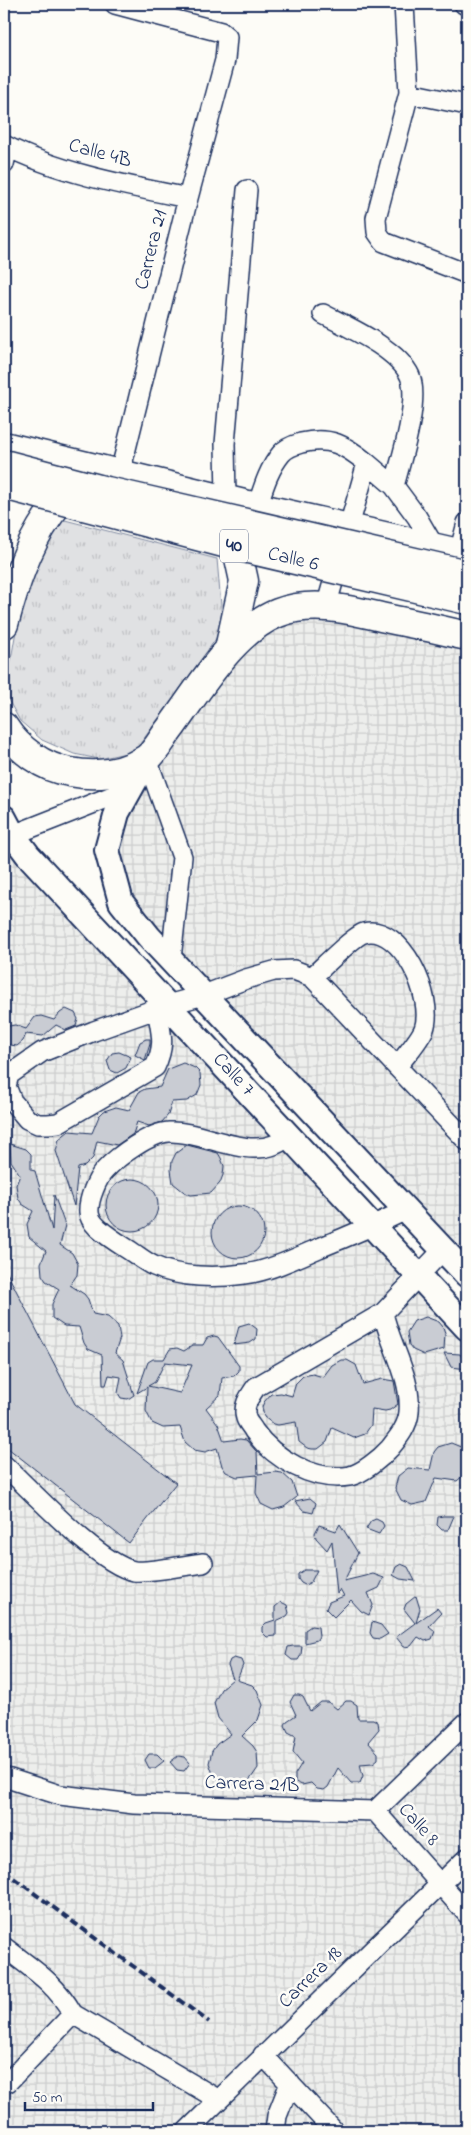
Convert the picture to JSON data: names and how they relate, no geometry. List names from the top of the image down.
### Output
{
  "streets": {
    "highway": ["40", "Calle 6"],
    "main road": ["Calle 7"],
    "street": [
      "Calle 4B",
      "Carrera 21",
      "Carrera 21B",
      "Calle 8",
      "Carrera 18"
    ]
  },
  "crossings": [
    ["Calle 4B", "Carrera 21"],
    ["Carrera 21B", "Calle 8"],
    ["Calle 8", "Carrera 18"]
  ],
  "scale_bar": "50 m"
}
